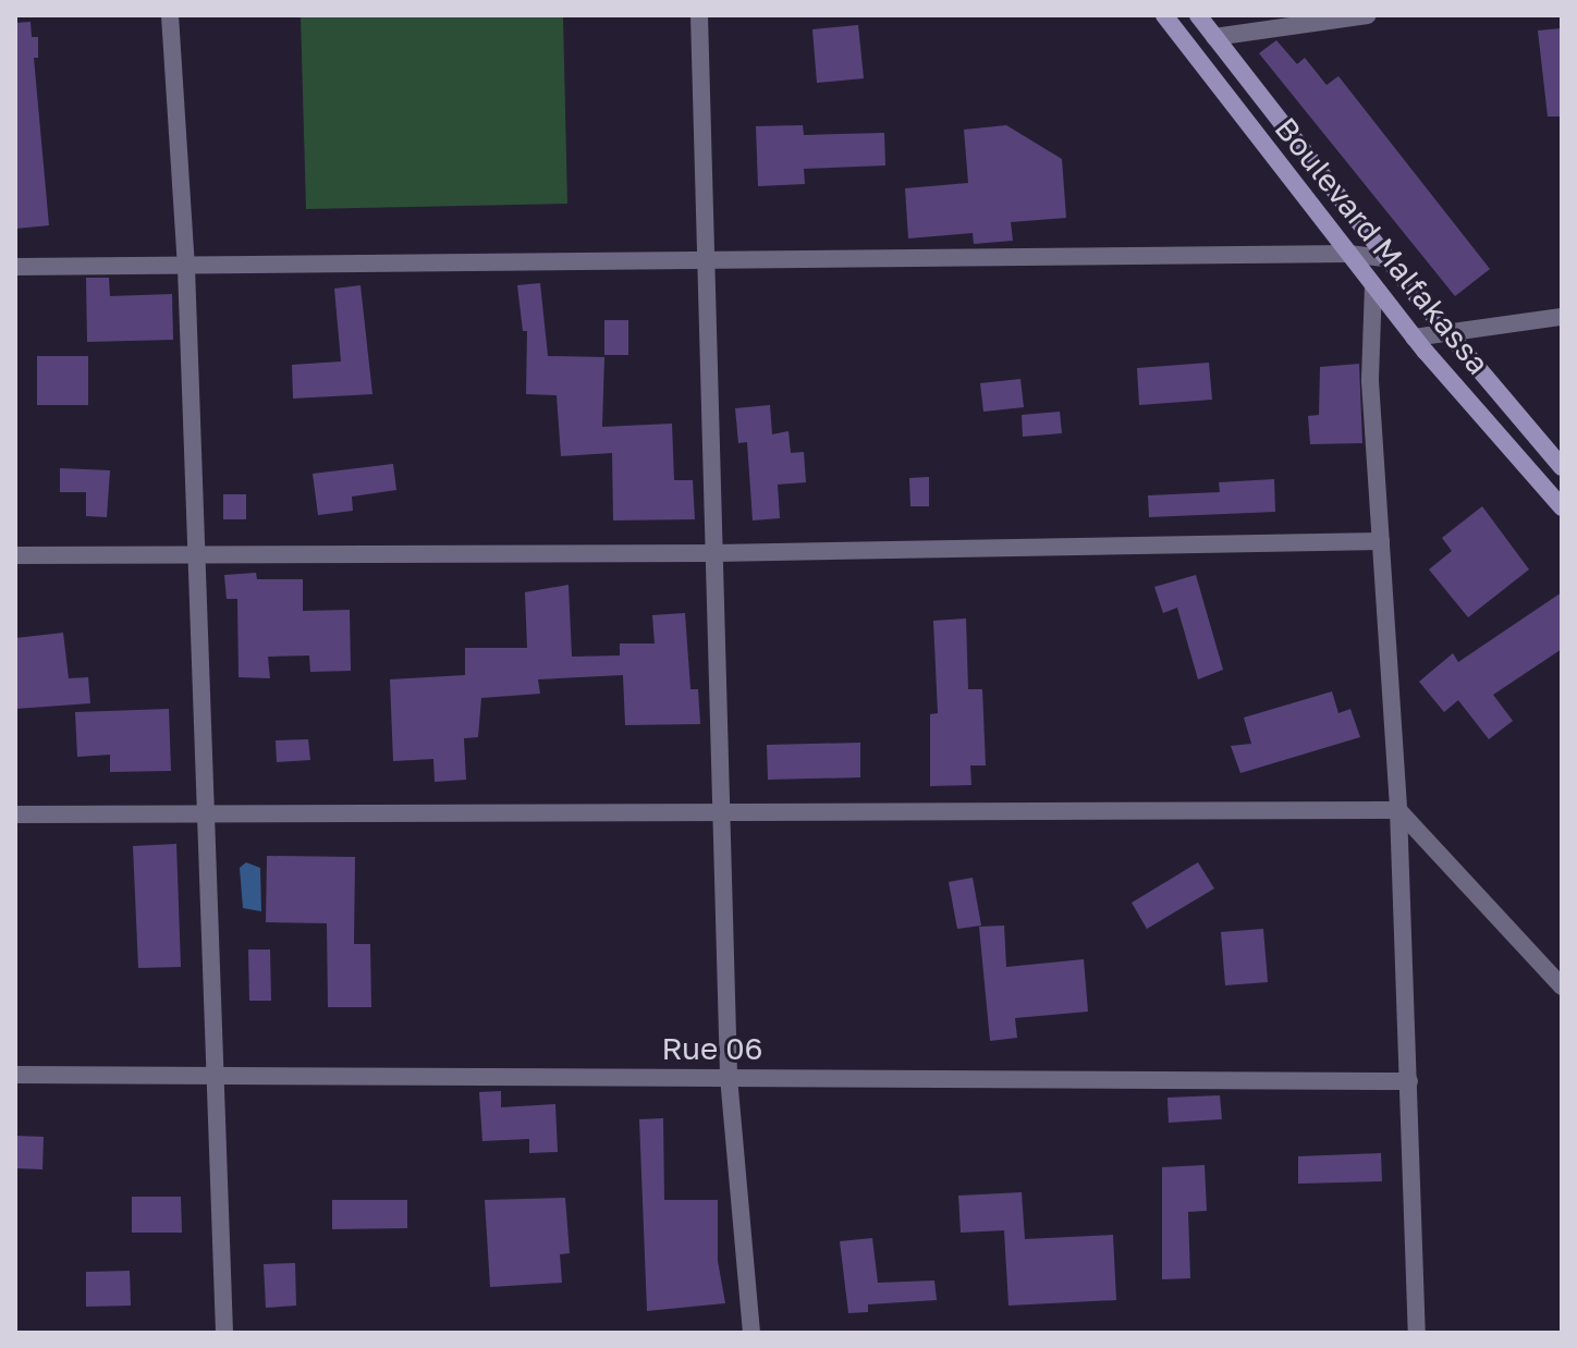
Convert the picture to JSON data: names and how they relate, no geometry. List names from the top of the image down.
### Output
{
  "streets": {
    "main road": ["Boulevard Malfakassa"],
    "street": ["Rue 06"]
  }
}
